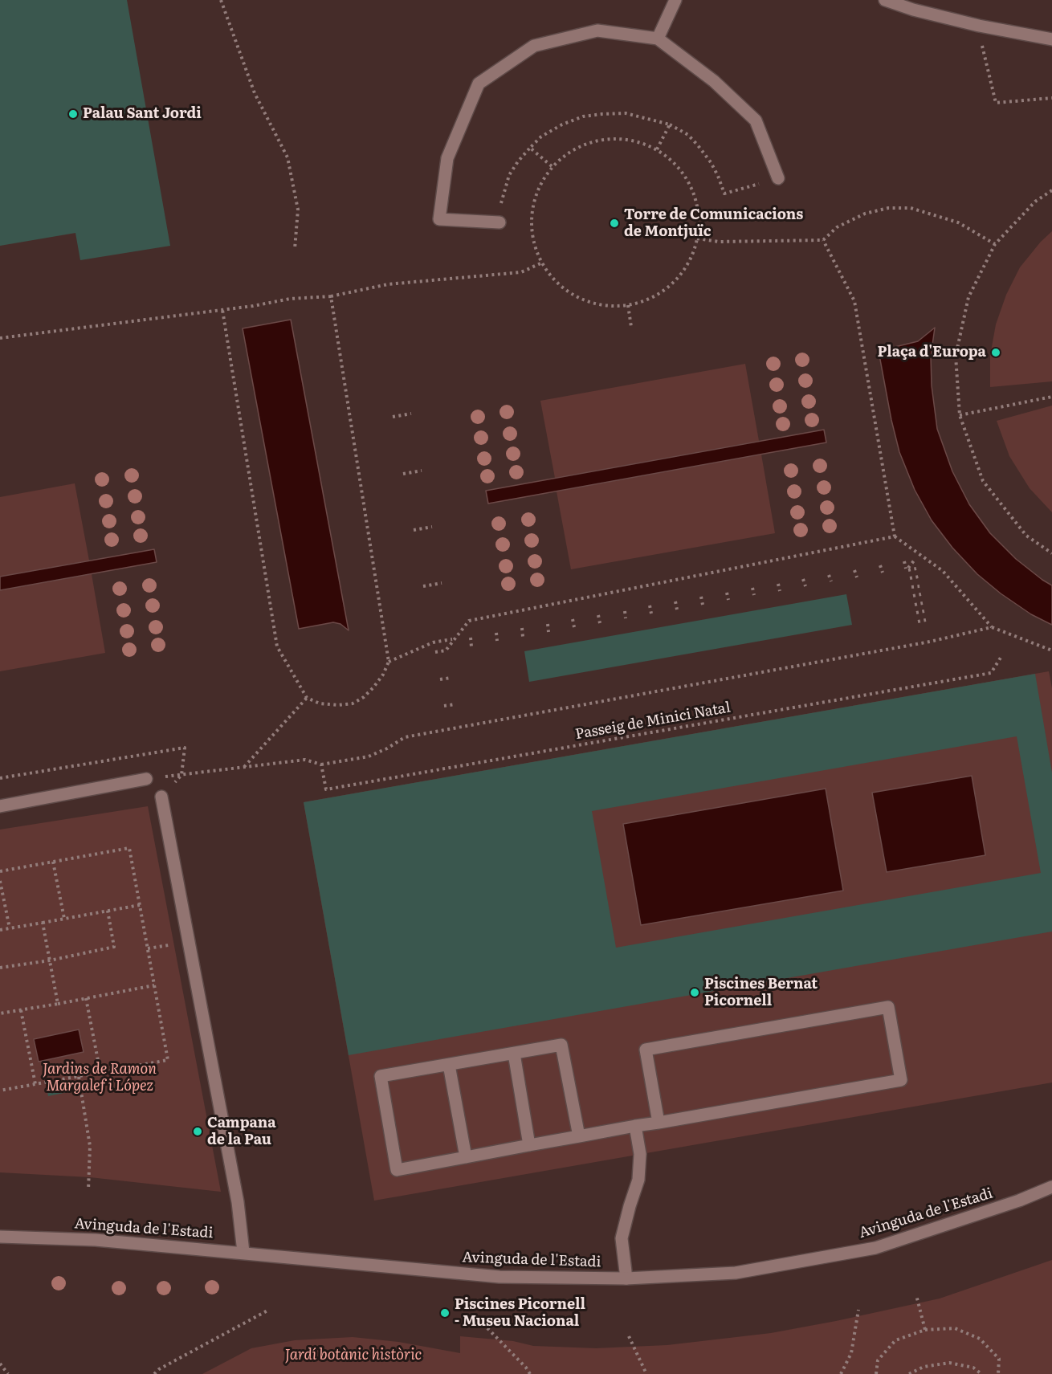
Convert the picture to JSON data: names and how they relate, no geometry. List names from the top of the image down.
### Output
{
  "streets": {
    "street": ["Avinguda de l'Estadi"],
    "path": ["Passeig de Minici Natal"]
  },
  "parks": ["Jardins de Ramon Margalef i López", "Jardí botànic històric"],
  "places": [
    "Palau Sant Jordi",
    "Torre de Comunicacions de Montjuïc",
    "Plaça d'Europa",
    "Piscines Bernat Picornell",
    "Campana de la Pau",
    "Piscines Picornell - Museu Nacional"
  ]
}
